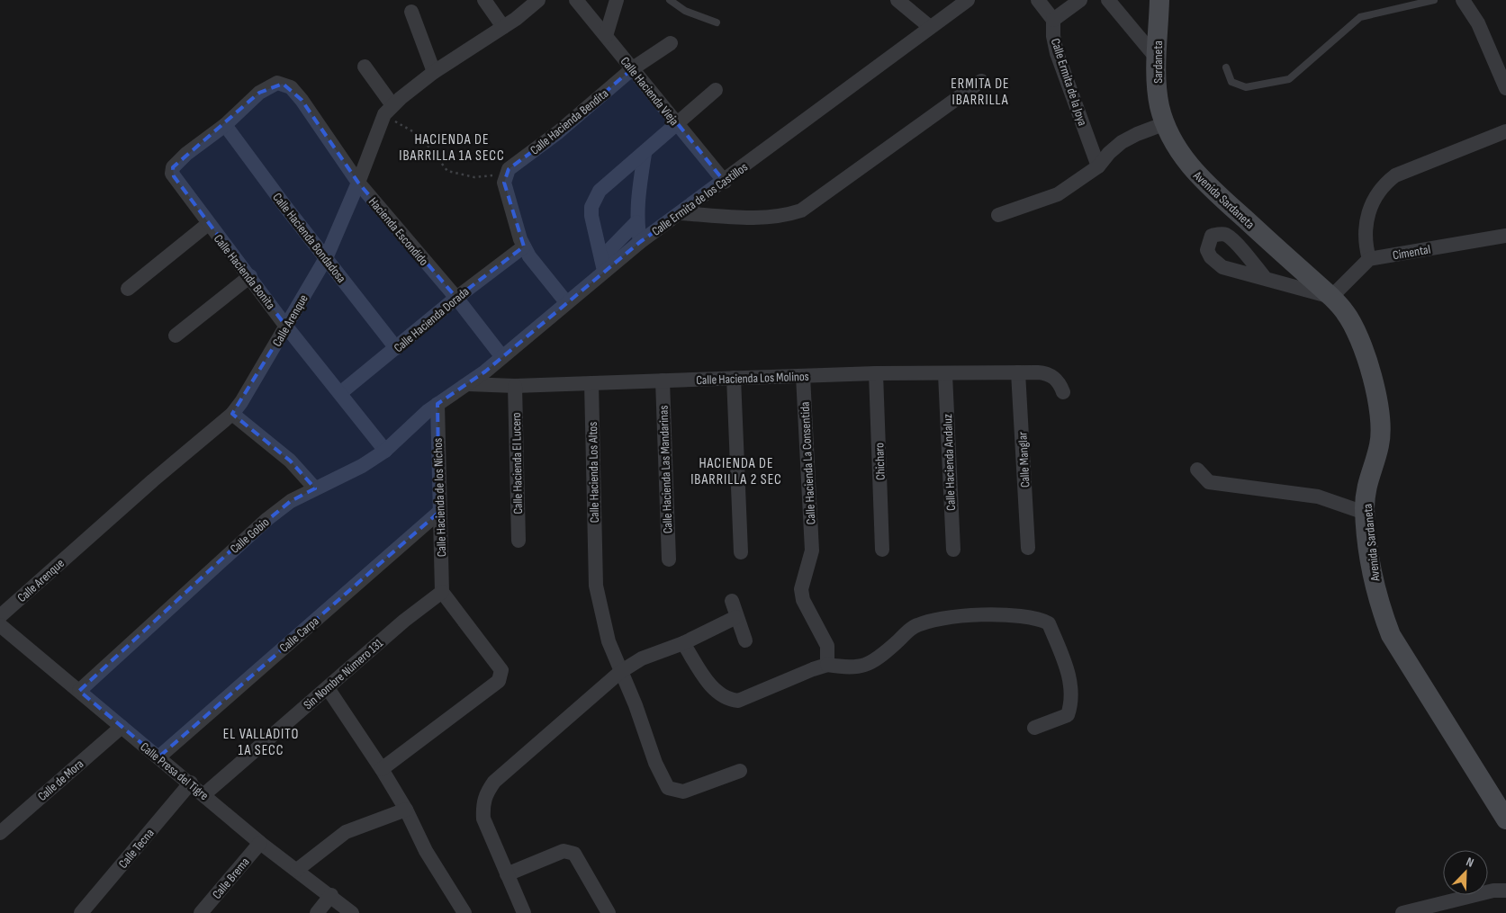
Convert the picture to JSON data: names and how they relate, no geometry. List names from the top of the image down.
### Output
{
  "streets": {
    "street": [
      "Sardaneta",
      "Calle Ermita de la Joya",
      "Calle Hacienda Vieja",
      "Calle Hacienda Bendita",
      "Calle Ermita de los Castillos",
      "Avenida Sardaneta",
      "Hacienda Escondido",
      "Calle Hacienda Bondadosa",
      "Cimental",
      "Calle Hacienda Bonita",
      "Calle Hacienda Dorada",
      "Calle Arenque",
      "Calle Hacienda Los Molinos",
      "Calle Manglar",
      "Chicharo",
      "Calle Hacienda Andaluz",
      "Calle Hacienda El Lucero",
      "Calle Hacienda La Consentida",
      "Calle Hacienda Las Mandarinas",
      "Calle Hacienda Los Altos",
      "Calle Hacienda de los Nichos",
      "Calle Gobio",
      "Calle Carpa",
      "Sin Nombre Número 131",
      "Calle Presa del Tigre",
      "Calle de Mora",
      "Calle Tecna",
      "Calle Brema"
    ]
  },
  "crossings": [
    ["Sardaneta", "Avenida Sardaneta"],
    ["Calle Hacienda Vieja", "Calle Hacienda Bendita"],
    ["Calle Hacienda Vieja", "Calle Ermita de los Castillos"],
    ["Calle Ermita de los Castillos", "Hacienda Escondido"],
    ["Calle Ermita de los Castillos", "Calle Hacienda Los Molinos"],
    ["Calle Ermita de los Castillos", "Calle Hacienda de los Nichos"],
    ["Calle Ermita de los Castillos", "Calle Gobio"],
    ["Hacienda Escondido", "Calle Hacienda Bondadosa"],
    ["Hacienda Escondido", "Calle Hacienda Bonita"],
    ["Hacienda Escondido", "Calle Hacienda Dorada"],
    ["Hacienda Escondido", "Calle Arenque"],
    ["Calle Hacienda Bondadosa", "Calle Hacienda Dorada"],
    ["Calle Hacienda Bondadosa", "Calle Arenque"],
    ["Calle Hacienda Bonita", "Calle Hacienda Dorada"],
    ["Calle Hacienda Bonita", "Calle Arenque"],
    ["Calle Hacienda Bonita", "Calle Gobio"],
    ["Calle Hacienda Los Molinos", "Calle Manglar"],
    ["Calle Hacienda Los Molinos", "Chicharo"],
    ["Calle Hacienda Los Molinos", "Calle Hacienda Andaluz"],
    ["Calle Hacienda Los Molinos", "Calle Hacienda El Lucero"],
    ["Calle Hacienda Los Molinos", "Calle Hacienda La Consentida"],
    ["Calle Hacienda Los Molinos", "Calle Hacienda Las Mandarinas"],
    ["Calle Hacienda Los Molinos", "Calle Hacienda Los Altos"],
    ["Calle Hacienda de los Nichos", "Calle Gobio"],
    ["Calle Hacienda de los Nichos", "Calle Carpa"],
    ["Calle Hacienda de los Nichos", "Sin Nombre Número 131"],
    ["Calle Gobio", "Calle Presa del Tigre"],
    ["Calle Carpa", "Calle Presa del Tigre"],
    ["Sin Nombre Número 131", "Calle Presa del Tigre"],
    ["Calle Presa del Tigre", "Calle de Mora"],
    ["Calle Presa del Tigre", "Calle Tecna"],
    ["Calle Presa del Tigre", "Calle Brema"]
  ],
  "districts": [
    "ERMITA DE IBARRILLA",
    "HACIENDA DE IBARRILLA 1A SECC",
    "HACIENDA DE IBARRILLA 2 SEC",
    "EL VALLADITO 1A SECC"
  ],
  "north": "top right"
}
